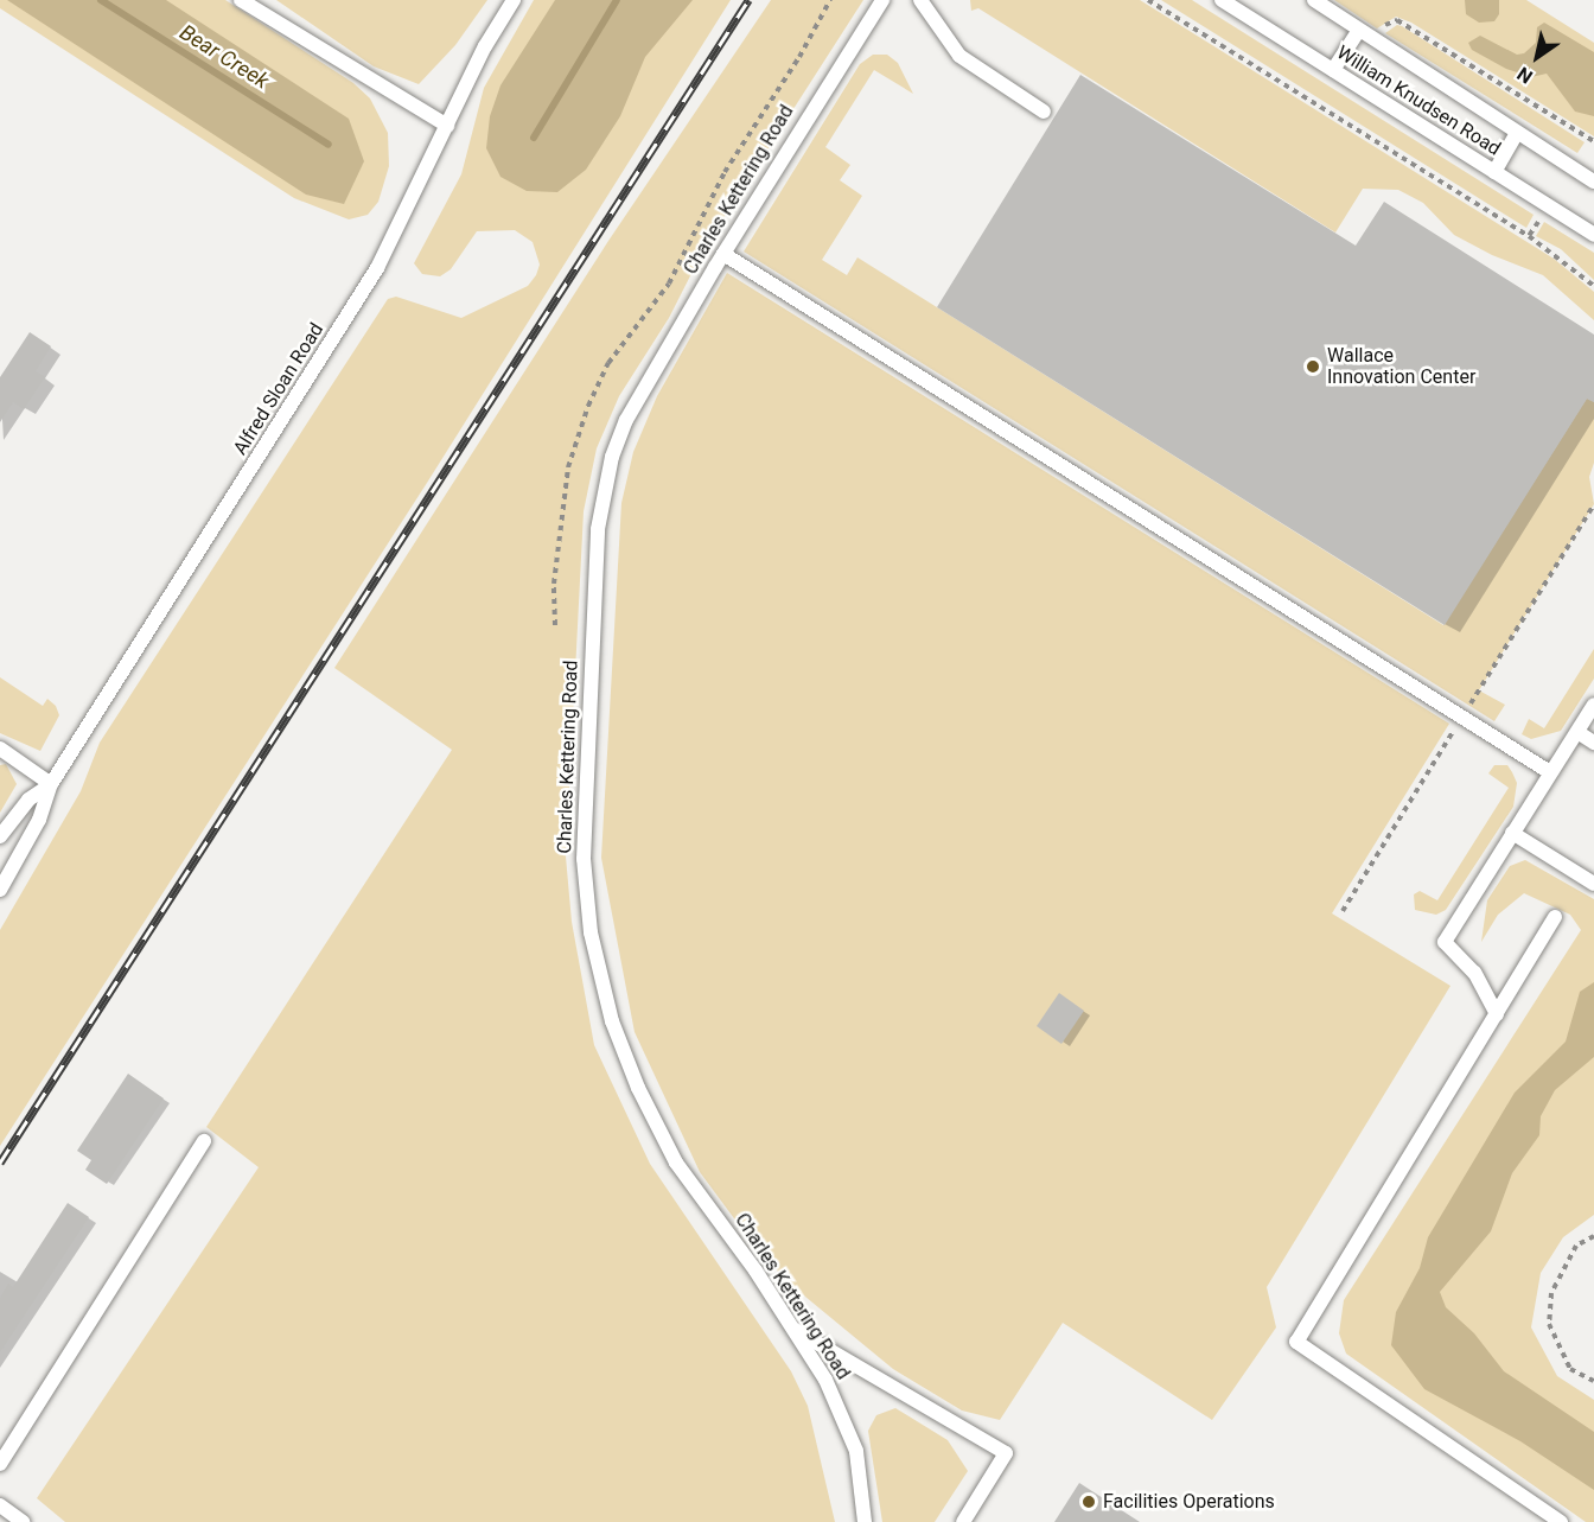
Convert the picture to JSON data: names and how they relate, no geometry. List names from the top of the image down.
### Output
{
  "streets": {
    "lane": ["William Knudsen Road", "Charles Kettering Road", "Alfred Sloan Road"]
  },
  "water": ["Bear Creek"],
  "places": ["Wallace Innovation Center", "Facilities Operations"],
  "north": "bottom left"
}
